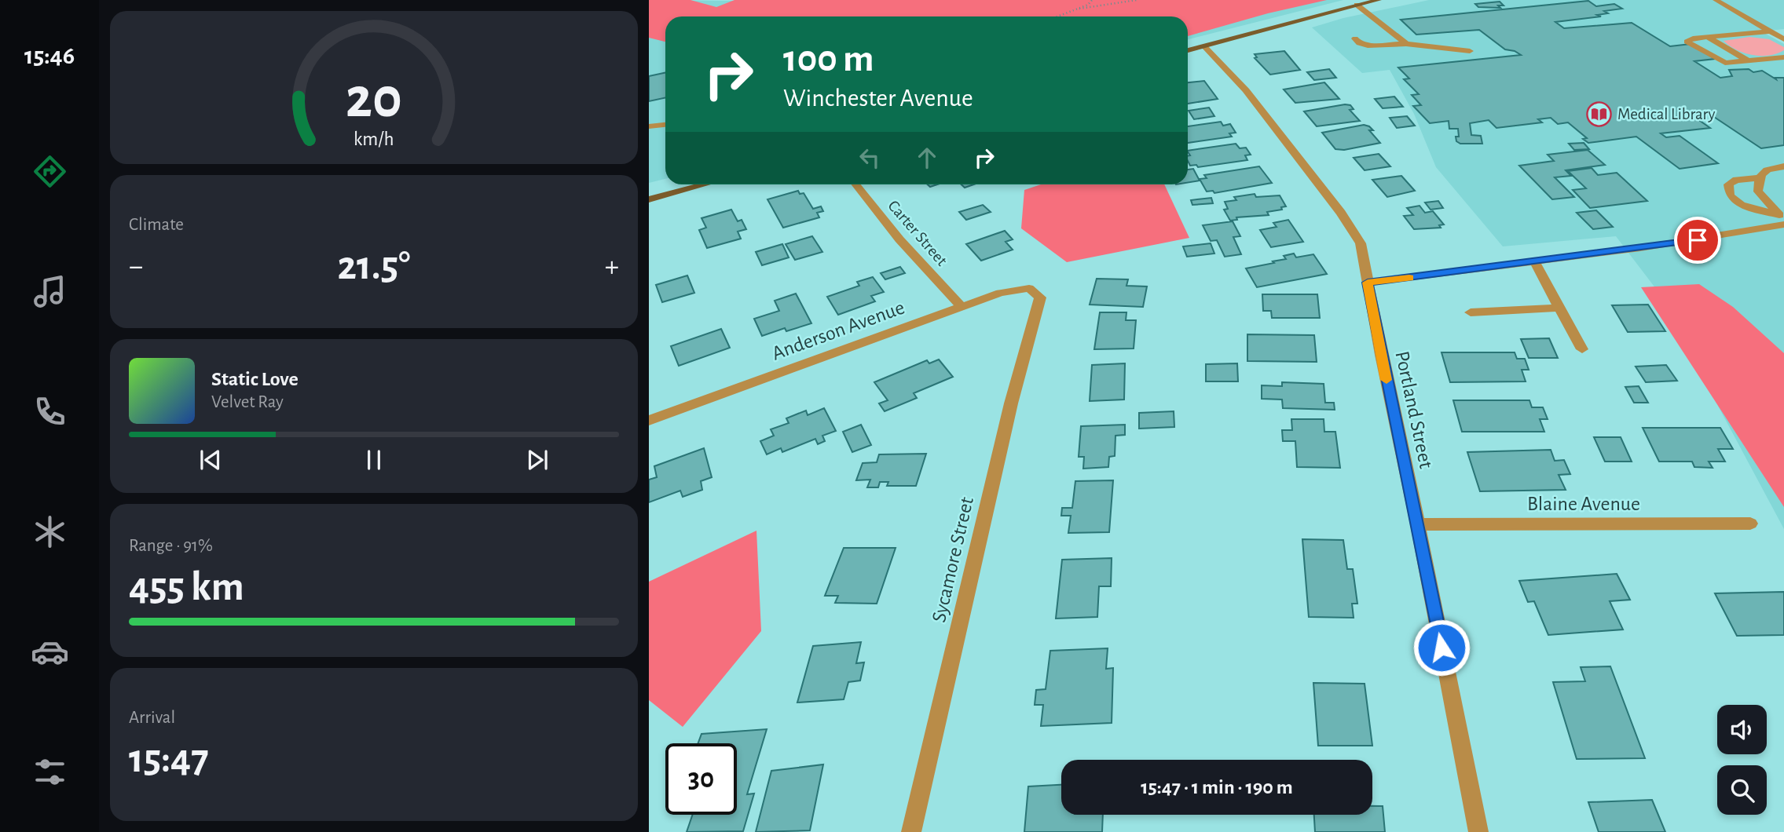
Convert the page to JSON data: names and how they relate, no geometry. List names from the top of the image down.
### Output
{
  "streets": {
    "street": [
      "Carter Street",
      "Anderson Avenue",
      "Portland Street",
      "Blaine Avenue",
      "Sycamore Street"
    ]
  },
  "crossings": [
    ["Carter Street", "Anderson Avenue"],
    ["Anderson Avenue", "Sycamore Street"],
    ["Portland Street", "Blaine Avenue"]
  ],
  "places": {
    "library": ["Medical Library"]
  },
  "page": {
    "tabs": "15:46",
    "turn": ["100 m", "Winchester Avenue"],
    "tile": [
      "Climate",
      ["Range · 91%", "455 km"],
      ["Arrival", "15:47"]
    ],
    "heat": ["−", "21.5°", "+"],
    "song": ["Static Love", "Velvet Ray"],
    "limit": "30",
    "trip": "15:47 · 1 min · 190 m",
    "gauge": ["20", "km/h"]
  }
}
